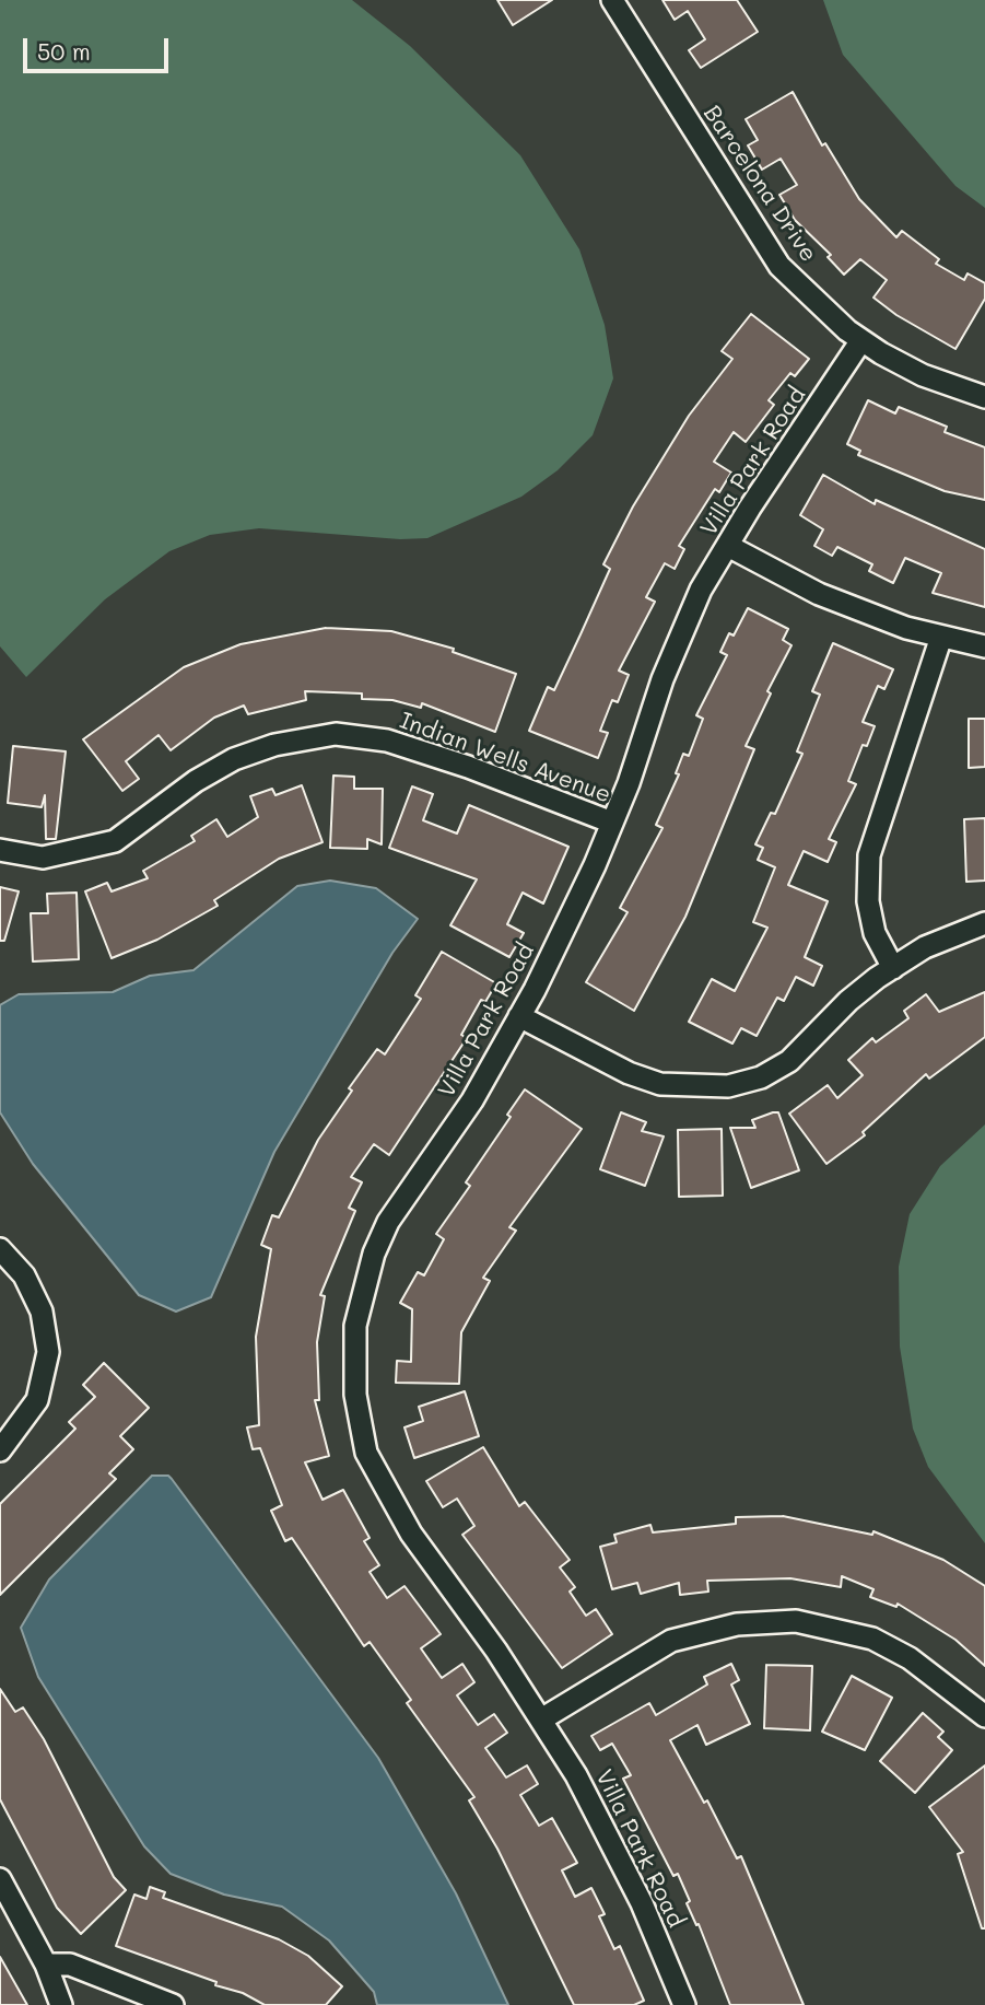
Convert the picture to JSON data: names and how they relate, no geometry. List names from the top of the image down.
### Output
{
  "streets": {
    "street": ["Barcelona Drive", "Villa Park Road", "Indian Wells Avenue"]
  },
  "crossings": [
    ["Barcelona Drive", "Villa Park Road"],
    ["Villa Park Road", "Indian Wells Avenue"]
  ],
  "scale_bar": "50 m"
}
